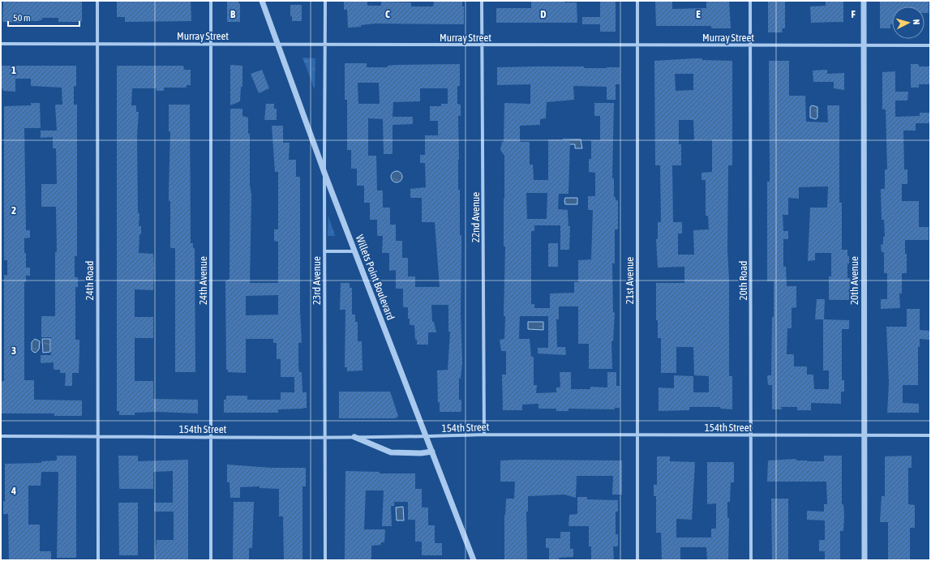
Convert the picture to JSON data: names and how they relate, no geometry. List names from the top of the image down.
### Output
{
  "streets": {
    "street": [
      "Murray Street",
      "22nd Avenue",
      "Willets Point Boulevard",
      "24th Road",
      "24th Avenue",
      "23rd Avenue",
      "21st Avenue",
      "20th Road",
      "20th Avenue",
      "154th Street"
    ]
  },
  "crossings": [
    ["Murray Street", "22nd Avenue"],
    ["Murray Street", "Willets Point Boulevard"],
    ["Murray Street", "24th Road"],
    ["Murray Street", "24th Avenue"],
    ["Murray Street", "23rd Avenue"],
    ["Murray Street", "21st Avenue"],
    ["Murray Street", "20th Road"],
    ["Murray Street", "20th Avenue"],
    ["22nd Avenue", "154th Street"],
    ["Willets Point Boulevard", "23rd Avenue"],
    ["Willets Point Boulevard", "154th Street"],
    ["24th Road", "154th Street"],
    ["24th Avenue", "154th Street"],
    ["23rd Avenue", "154th Street"],
    ["21st Avenue", "154th Street"],
    ["20th Road", "154th Street"],
    ["20th Avenue", "154th Street"]
  ],
  "scale_bar": "50 m",
  "north": "right",
  "grid": {
    "columns": [
      "B",
      "C",
      "D",
      "E",
      "F"
    ],
    "rows": [
      "1",
      "2",
      "3",
      "4"
    ]
  }
}
